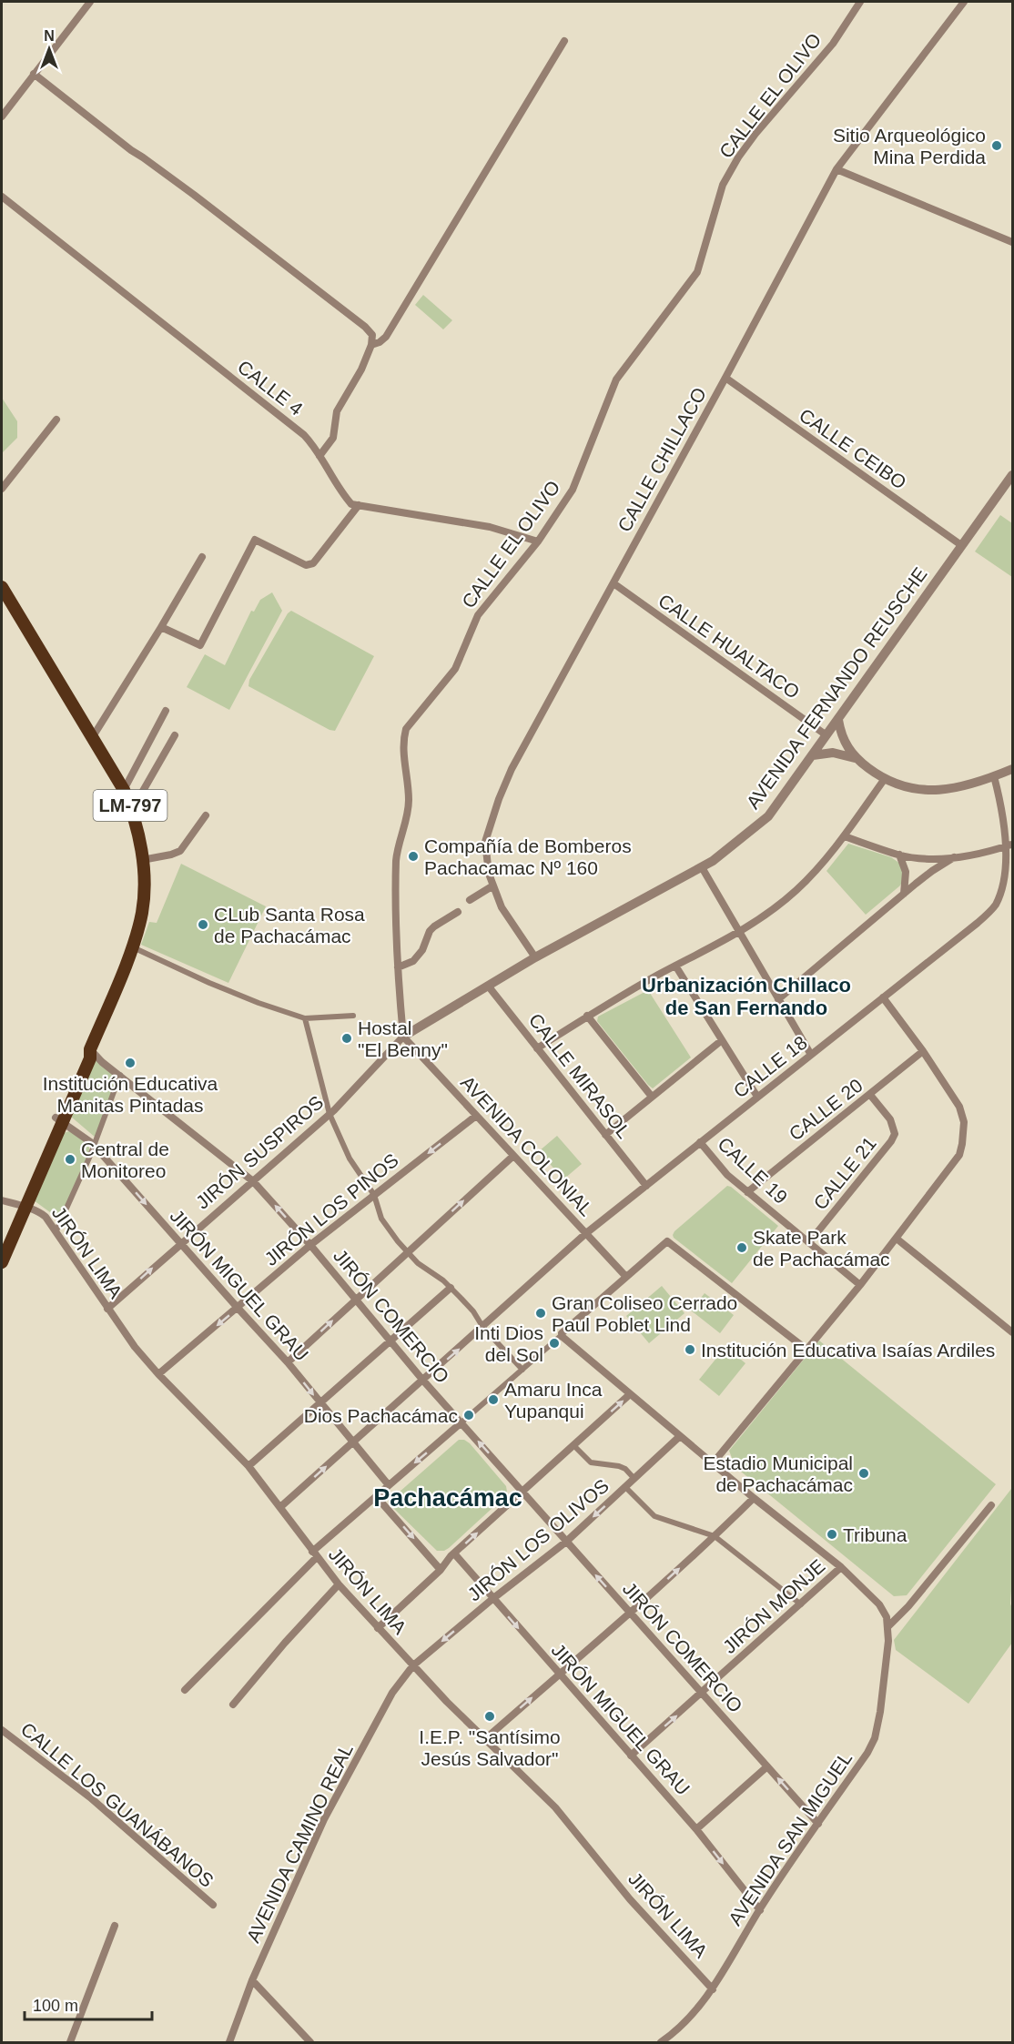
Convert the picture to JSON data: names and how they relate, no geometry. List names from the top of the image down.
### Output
{
  "streets": {
    "main road": ["LM-797"],
    "street": [
      "CALLE EL OLIVO",
      "CALLE 4",
      "CALLE CEIBO",
      "CALLE CHILLACO",
      "CALLE HUALTACO",
      "AVENIDA FERNANDO REUSCHE",
      "CALLE 18",
      "CALLE MIRASOL",
      "CALLE 20",
      "AVENIDA COLONIAL",
      "JIRÓN SUSPIROS",
      "CALLE 19",
      "CALLE 21",
      "JIRÓN LOS PINOS",
      "JIRÓN LIMA",
      "JIRÓN MIGUEL GRAU",
      "JIRÓN COMERCIO",
      "JIRÓN LOS OLIVOS",
      "JIRÓN MONJE",
      "CALLE LOS GUANÁBANOS",
      "AVENIDA SAN MIGUEL",
      "AVENIDA CAMINO REAL"
    ]
  },
  "crossings": [
    ["CALLE EL OLIVO", "AVENIDA FERNANDO REUSCHE"],
    ["CALLE EL OLIVO", "AVENIDA COLONIAL"],
    ["CALLE EL OLIVO", "JIRÓN SUSPIROS"],
    ["CALLE CEIBO", "CALLE CHILLACO"],
    ["CALLE CEIBO", "AVENIDA FERNANDO REUSCHE"],
    ["CALLE CHILLACO", "CALLE HUALTACO"],
    ["CALLE CHILLACO", "AVENIDA FERNANDO REUSCHE"],
    ["CALLE HUALTACO", "AVENIDA FERNANDO REUSCHE"],
    ["AVENIDA FERNANDO REUSCHE", "CALLE MIRASOL"],
    ["AVENIDA FERNANDO REUSCHE", "AVENIDA COLONIAL"],
    ["AVENIDA FERNANDO REUSCHE", "JIRÓN SUSPIROS"],
    ["LM-797", "JIRÓN LIMA"],
    ["LM-797", "JIRÓN MIGUEL GRAU"],
    ["LM-797", "JIRÓN COMERCIO"],
    ["CALLE 18", "CALLE MIRASOL"],
    ["CALLE 18", "AVENIDA COLONIAL"],
    ["CALLE 18", "CALLE 19"],
    ["CALLE 18", "JIRÓN LIMA"],
    ["CALLE 18", "JIRÓN MIGUEL GRAU"],
    ["CALLE 18", "JIRÓN COMERCIO"],
    ["CALLE 20", "CALLE 19"],
    ["CALLE 20", "CALLE 21"],
    ["AVENIDA COLONIAL", "JIRÓN SUSPIROS"],
    ["AVENIDA COLONIAL", "JIRÓN LOS PINOS"],
    ["JIRÓN SUSPIROS", "JIRÓN LIMA"],
    ["JIRÓN SUSPIROS", "JIRÓN MIGUEL GRAU"],
    ["JIRÓN SUSPIROS", "JIRÓN COMERCIO"],
    ["CALLE 19", "CALLE 21"],
    ["JIRÓN LOS PINOS", "JIRÓN LIMA"],
    ["JIRÓN LOS PINOS", "JIRÓN MIGUEL GRAU"],
    ["JIRÓN LOS PINOS", "JIRÓN COMERCIO"],
    ["JIRÓN LIMA", "JIRÓN LOS OLIVOS"],
    ["JIRÓN LIMA", "AVENIDA SAN MIGUEL"],
    ["JIRÓN LIMA", "AVENIDA CAMINO REAL"],
    ["JIRÓN MIGUEL GRAU", "JIRÓN LOS OLIVOS"],
    ["JIRÓN MIGUEL GRAU", "JIRÓN MONJE"],
    ["JIRÓN MIGUEL GRAU", "AVENIDA SAN MIGUEL"],
    ["JIRÓN COMERCIO", "JIRÓN LOS OLIVOS"],
    ["JIRÓN COMERCIO", "JIRÓN MONJE"],
    ["JIRÓN COMERCIO", "AVENIDA SAN MIGUEL"],
    ["JIRÓN LOS OLIVOS", "AVENIDA CAMINO REAL"]
  ],
  "one_way": ["JIRÓN MIGUEL GRAU"],
  "districts": ["Urbanización Chillaco de San Fernando", "Pachacámac"],
  "places": [
    "Sitio Arqueológico Mina Perdida",
    "Compañía de Bomberos Pachacamac Nº 160",
    "CLub Santa Rosa de Pachacámac",
    "Hostal \"El Benny\"",
    "Institución Educativa Manitas Pintadas",
    "Central de Monitoreo",
    "Skate Park de Pachacámac",
    "Gran Coliseo Cerrado Paul Poblet Lind",
    "Inti Dios del Sol",
    "Institución Educativa Isaías Ardiles",
    "Amaru Inca Yupanqui",
    "Dios Pachacámac",
    "Estadio Municipal de Pachacámac",
    "Tribuna",
    "I.E.P. \"Santísimo Jesús Salvador\""
  ],
  "scale_bar": "100 m",
  "north": "top"
}
